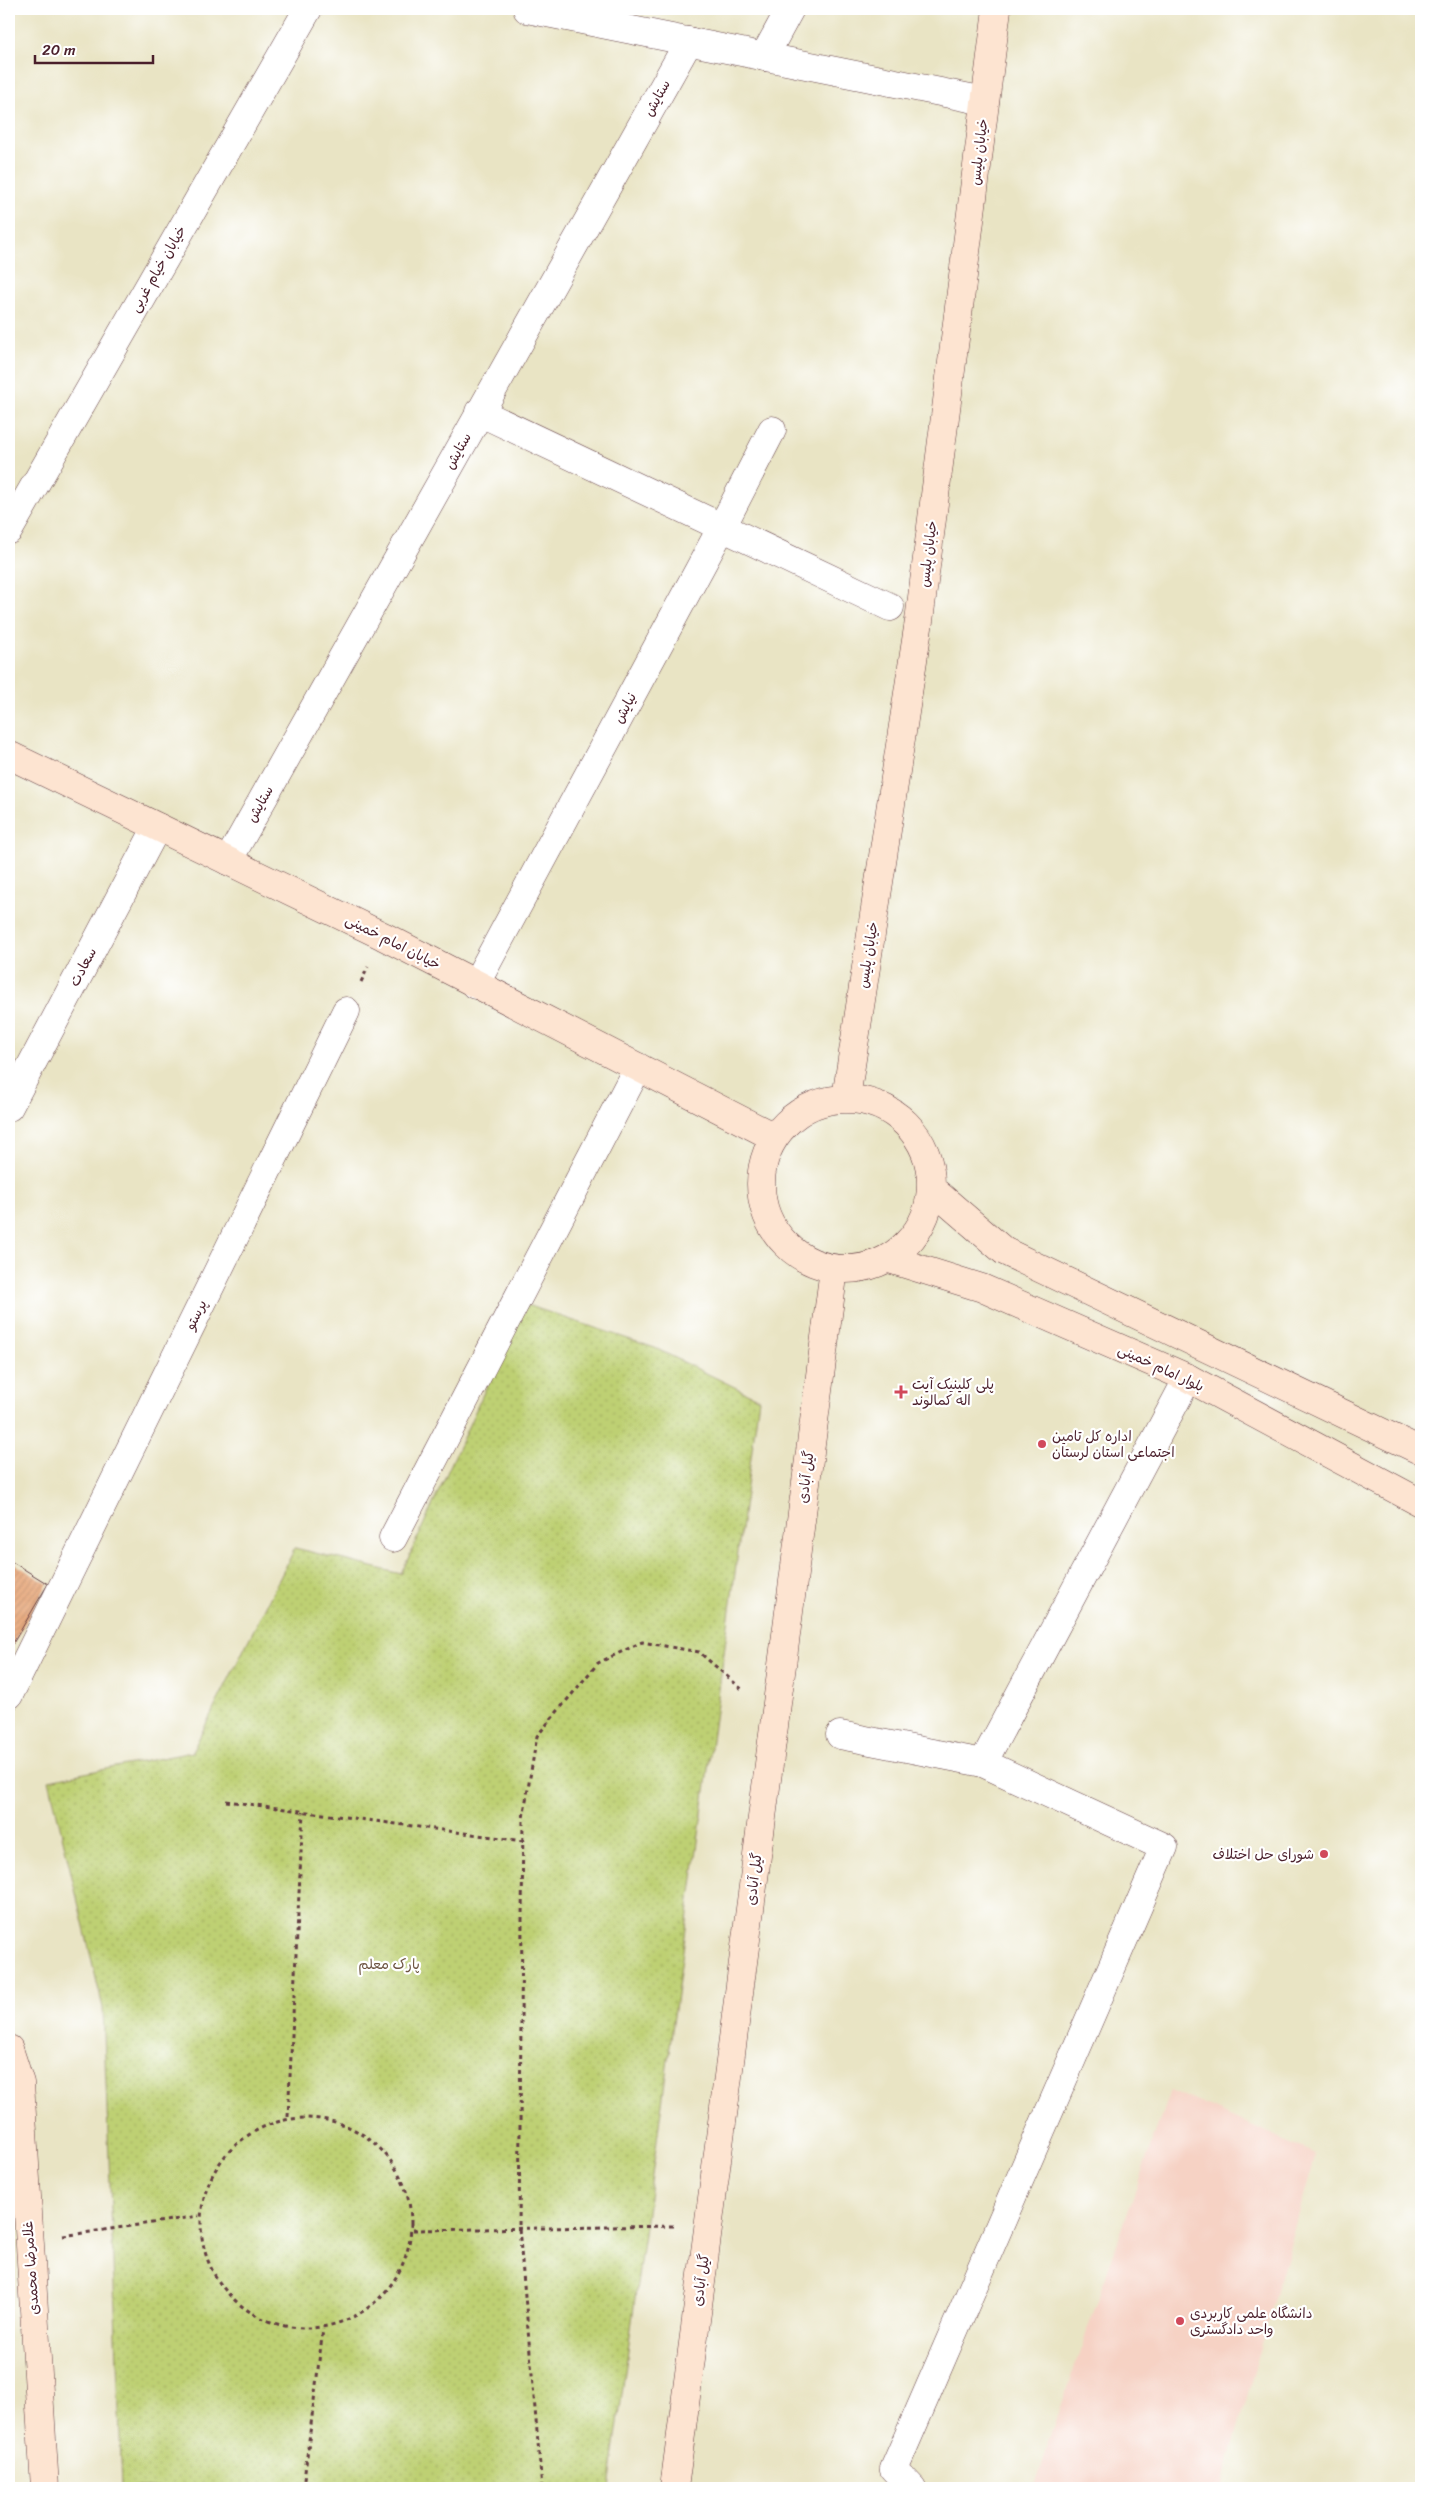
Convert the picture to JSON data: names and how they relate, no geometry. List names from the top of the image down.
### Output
{
  "streets": {
    "main road": [
      "خیابان پلیس",
      "خیابان امام خمینی",
      "بلوار امام خمینی",
      "گیل آبادی",
      "غلامرضا محمدی"
    ],
    "street": [
      "ستایش",
      "خیابان خیام غربی",
      "نیایش",
      "سعادت",
      "پرستو"
    ]
  },
  "crossings": [
    ["ستایش", "خیابان امام خمینی"],
    ["خیابان پلیس", "خیابان امام خمینی"],
    ["خیابان پلیس", "بلوار امام خمینی"],
    ["خیابان پلیس", "گیل آبادی"],
    ["نیایش", "خیابان امام خمینی"],
    ["خیابان امام خمینی", "سعادت"],
    ["خیابان امام خمینی", "بلوار امام خمینی"],
    ["خیابان امام خمینی", "گیل آبادی"],
    ["بلوار امام خمینی", "گیل آبادی"]
  ],
  "parks": ["پارک معلم"],
  "places": {
    "health": ["پلی کلینیک آیت اله کمالوند"],
    "other": ["اداره کل تامین اجتماعی استان لرستان", "شورای حل اختلاف", "دانشگاه علمی کاربردی واحد دادگستری"]
  },
  "scale_bar": "20 m"
}
